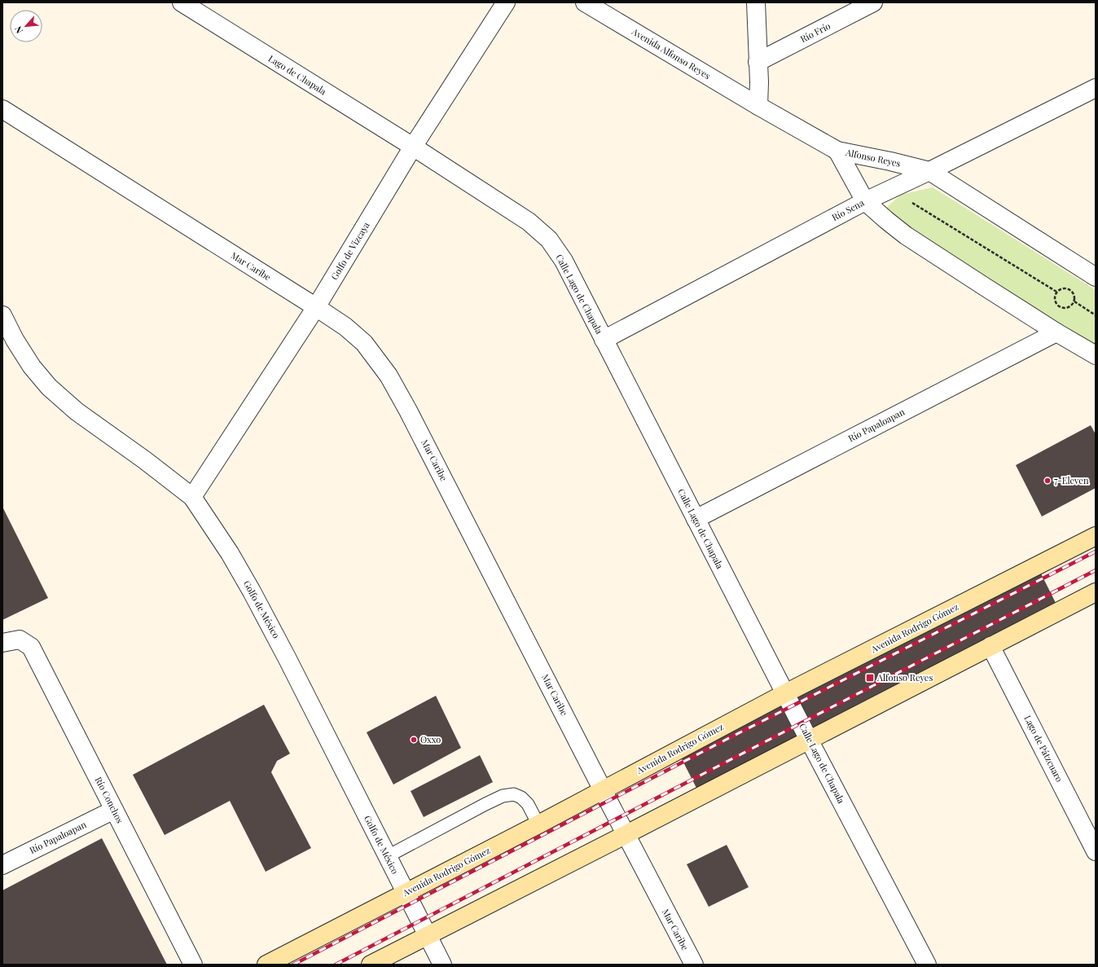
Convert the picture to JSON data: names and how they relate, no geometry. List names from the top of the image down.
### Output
{
  "streets": {
    "main road": ["Avenida Rodrigo Gómez"],
    "street": [
      "Río Frío",
      "Avenida Alfonso Reyes",
      "Lago de Chapala",
      "Alfonso Reyes",
      "Río Sena",
      "Golfo de Vizcaya",
      "Mar Caribe",
      "Calle Lago de Chapala",
      "Río Papaloapan",
      "Golfo de México",
      "Lago de Pátzcuaro",
      "Río Conchos"
    ]
  },
  "crossings": [
    ["Avenida Alfonso Reyes", "Alfonso Reyes"],
    ["Lago de Chapala", "Golfo de Vizcaya"],
    ["Lago de Chapala", "Calle Lago de Chapala"],
    ["Alfonso Reyes", "Río Sena"],
    ["Alfonso Reyes", "Río Papaloapan"],
    ["Río Sena", "Calle Lago de Chapala"],
    ["Golfo de Vizcaya", "Mar Caribe"],
    ["Golfo de Vizcaya", "Calle Lago de Chapala"],
    ["Golfo de Vizcaya", "Golfo de México"],
    ["Mar Caribe", "Avenida Rodrigo Gómez"],
    ["Calle Lago de Chapala", "Río Papaloapan"],
    ["Calle Lago de Chapala", "Avenida Rodrigo Gómez"],
    ["Río Papaloapan", "Río Conchos"],
    ["Golfo de México", "Avenida Rodrigo Gómez"]
  ],
  "places": {
    "other": ["7-Eleven", "Oxxo"],
    "transit": ["Alfonso Reyes"]
  },
  "north": "bottom left"
}
